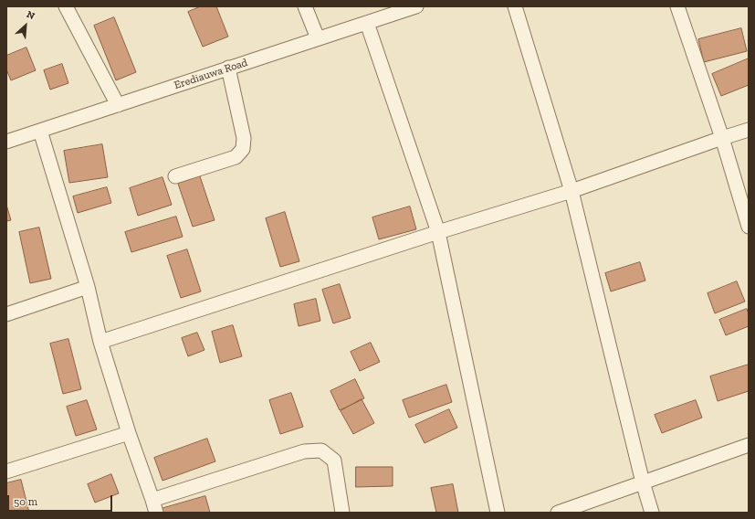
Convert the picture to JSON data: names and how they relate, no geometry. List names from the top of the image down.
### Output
{
  "streets": {
    "street": ["Erediauwa Road"]
  },
  "scale_bar": "50 m",
  "north": "top right"
}
